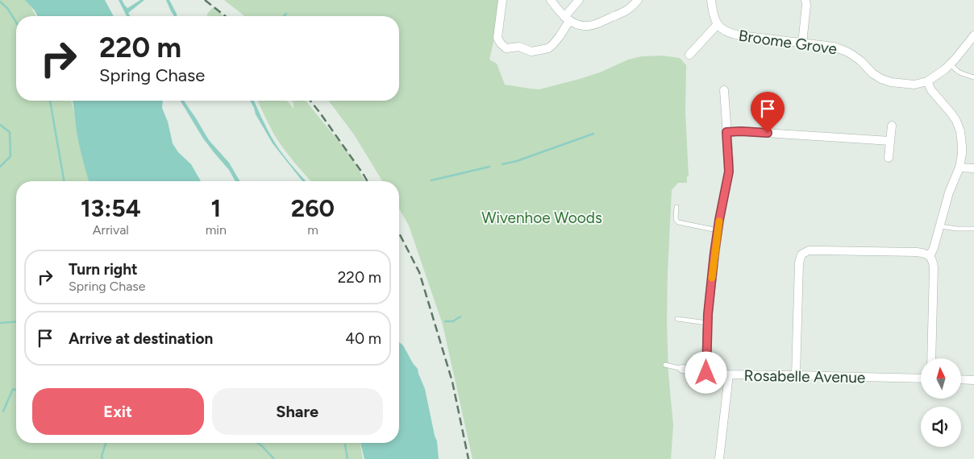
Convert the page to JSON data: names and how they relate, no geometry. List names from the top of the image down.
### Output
{
  "streets": {
    "street": ["Broome Grove", "Rosabelle Avenue"]
  },
  "parks": ["Wivenhoe Woods"],
  "north": "top",
  "page": {
    "turn": ["220 m", "Spring Chase"],
    "eta": [
      "13:54",
      "Arrival",
      "1",
      "min",
      "260",
      "m"
    ],
    "list": [
      {
        "name": "Turn right",
        "note": "Spring Chase",
        "value": "220 m"
      },
      {
        "name": "Arrive at destination",
        "value": "40 m"
      }
    ],
    "buttons": ["Exit", "Share"]
  }
}
